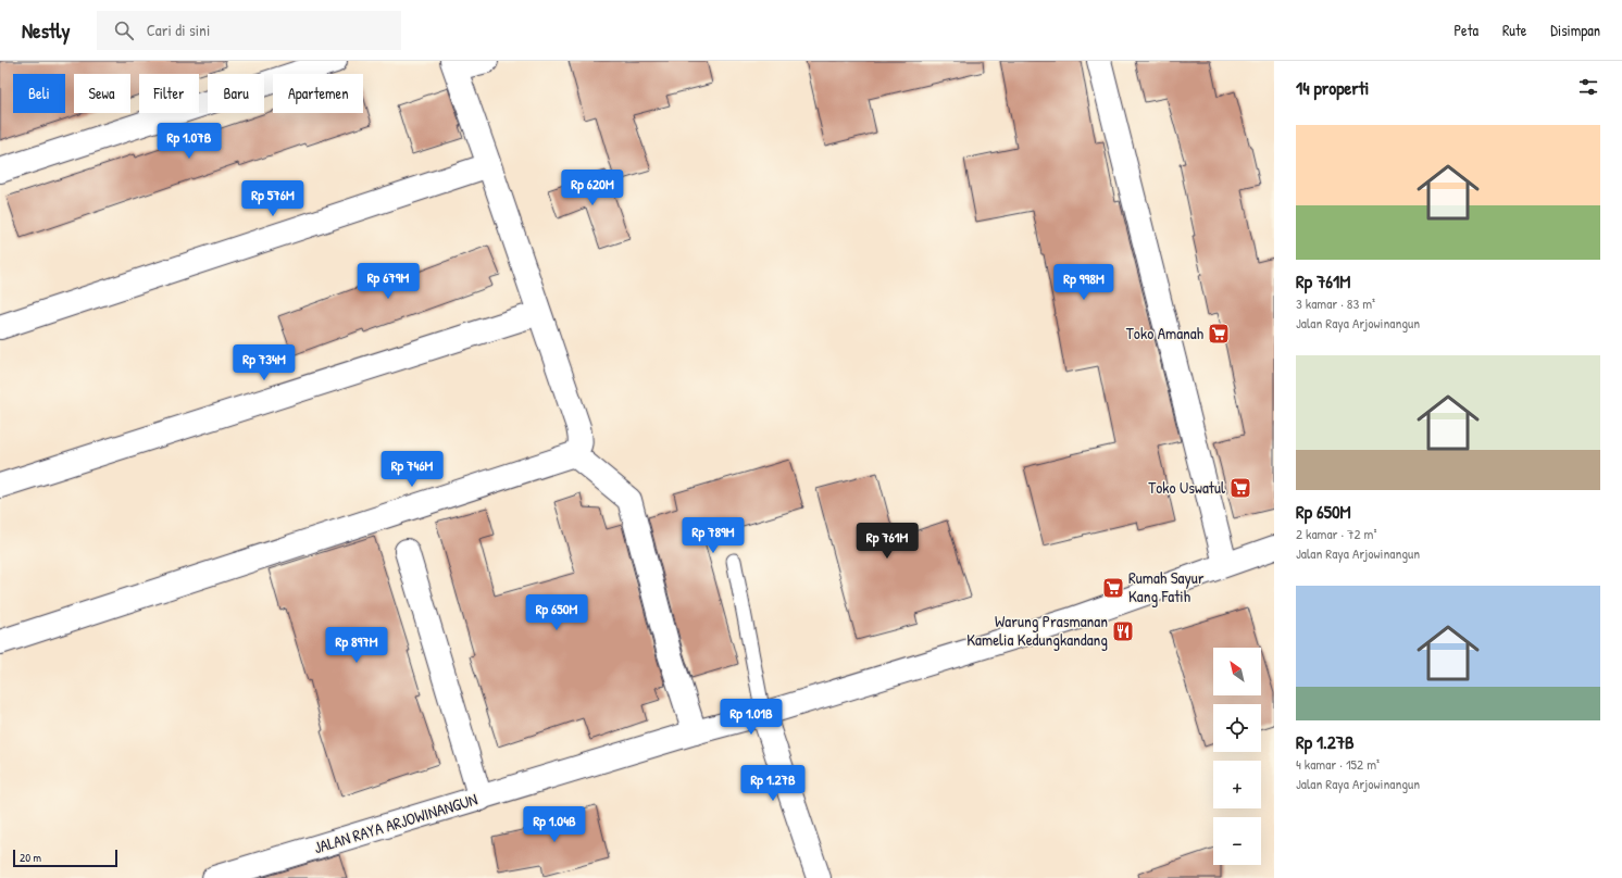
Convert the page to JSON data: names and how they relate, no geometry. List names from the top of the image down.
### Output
{
  "streets": {
    "street": ["JALAN RAYA ARJOWINANGUN"]
  },
  "places": {
    "supermarket": ["Toko Amanah", "Toko Uswatul", "Rumah Sayur Kang Fatih"],
    "restaurant": ["Warung Prasmanan Kamelia Kedungkandang"]
  },
  "scale_bar": "20 m",
  "north": "top left",
  "page": {
    "header": "Nestly",
    "search": "Cari di sini",
    "nav": ["Peta", "Rute", "Disimpan"],
    "heading": "14 properti",
    "chip": [
      "Beli",
      "Sewa",
      "Filter",
      "Baru",
      "Apartemen"
    ],
    "list": [
      {
        "name": "Rp 761M",
        "note": "3 kamar · 83 m² · Jalan Raya Arjowinangun"
      },
      {
        "name": "Rp 650M",
        "note": "2 kamar · 72 m² · Jalan Raya Arjowinangun"
      },
      {
        "name": "Rp 1.27B",
        "note": "4 kamar · 152 m² · Jalan Raya Arjowinangun"
      }
    ],
    "price": [
      "Rp 1.07B",
      "Rp 620M",
      "Rp 576M",
      "Rp 679M",
      "Rp 998M",
      "Rp 734M",
      "Rp 746M",
      "Rp 789M",
      "Rp 761M",
      "Rp 650M",
      "Rp 897M",
      "Rp 1.01B",
      "Rp 1.27B",
      "Rp 1.04B"
    ],
    "map_buttons": ["+", "−"],
    "scale": "20 m"
  }
}
